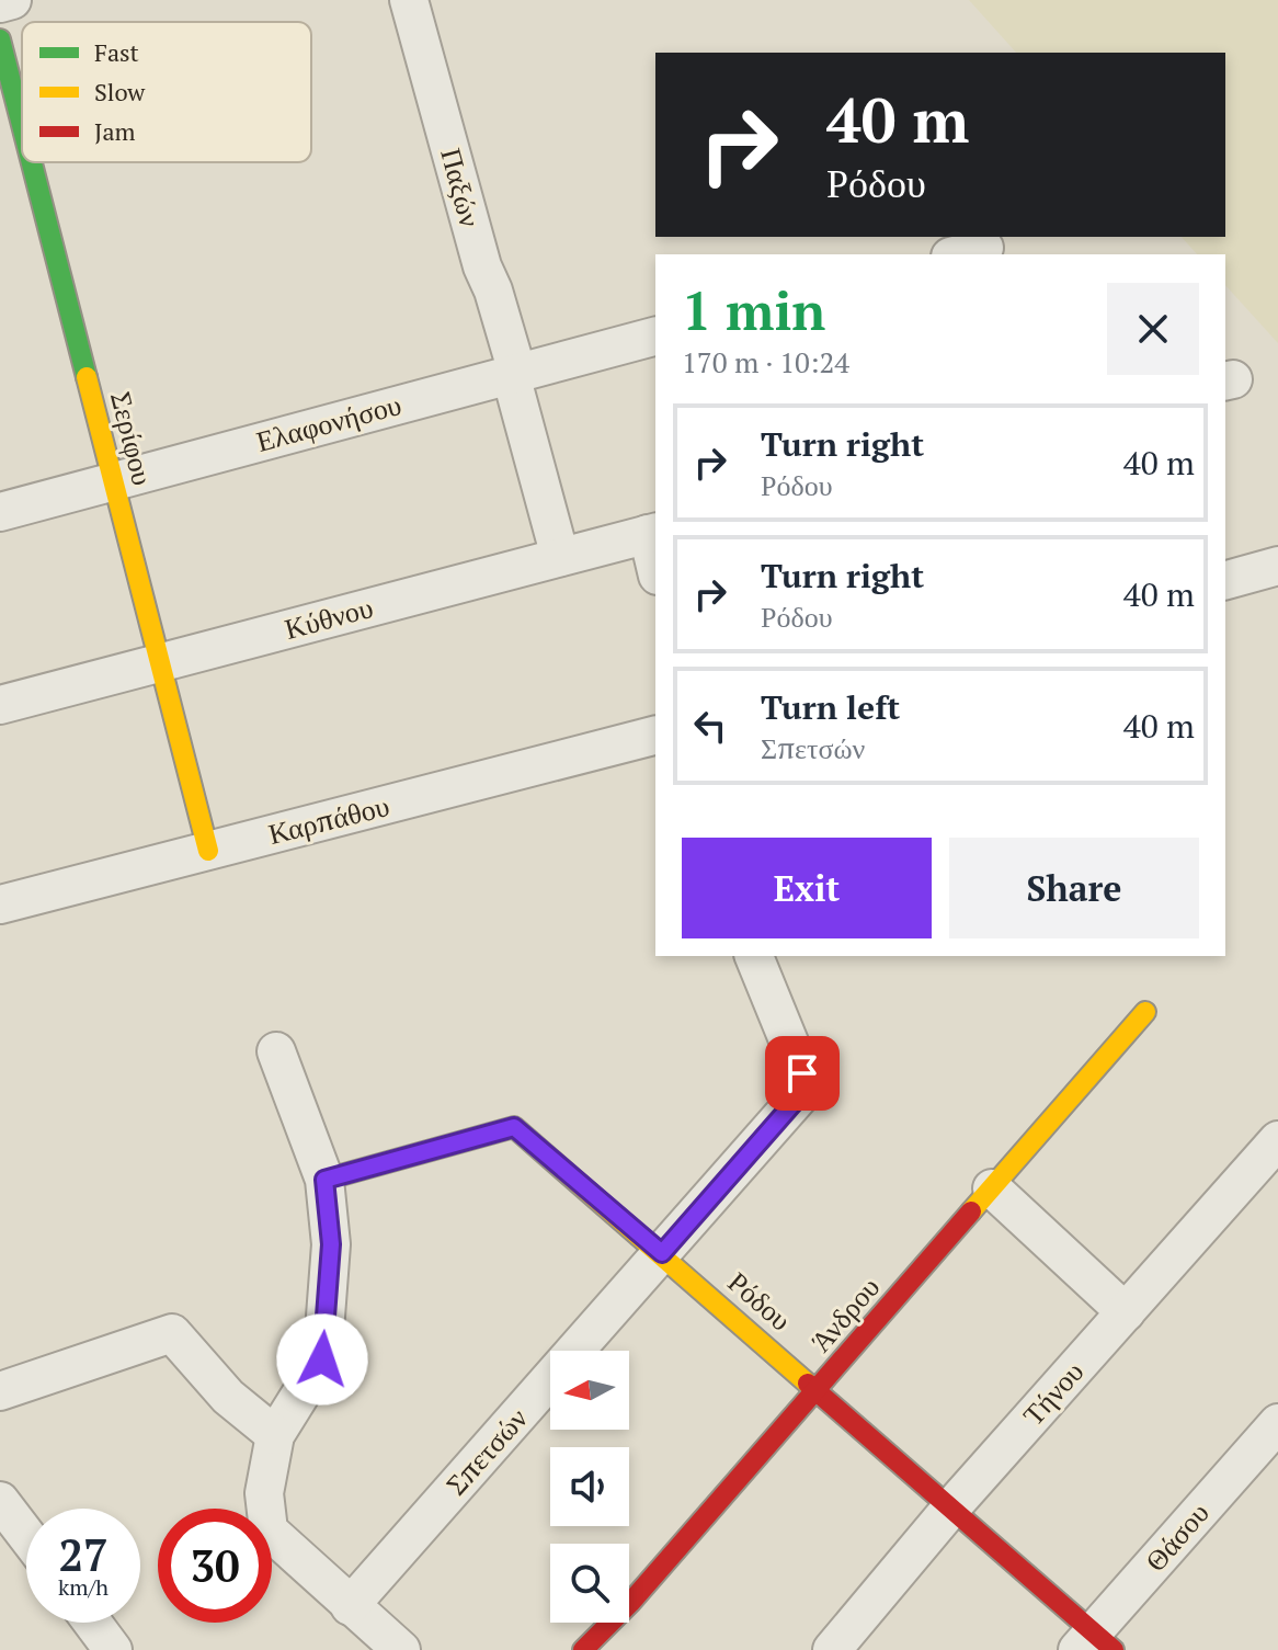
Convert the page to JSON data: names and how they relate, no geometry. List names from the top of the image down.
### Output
{
  "streets": {
    "street": [
      "Παξών",
      "Ελαφονήσου",
      "Σερίφου",
      "Κύθνου",
      "Καρπάθου",
      "Ρόδου",
      "Άνδρου",
      "Τήνου",
      "Σπετσών",
      "Θάσου"
    ]
  },
  "crossings": [
    ["Παξών", "Ελαφονήσου"],
    ["Παξών", "Κύθνου"],
    ["Ελαφονήσου", "Σερίφου"],
    ["Σερίφου", "Κύθνου"],
    ["Σερίφου", "Καρπάθου"],
    ["Ρόδου", "Άνδρου"],
    ["Ρόδου", "Τήνου"],
    ["Ρόδου", "Σπετσών"],
    ["Ρόδου", "Θάσου"]
  ],
  "legend": ["Fast", "Slow", "Jam"],
  "north": "left",
  "page": {
    "turn": ["40 m", "Ρόδου"],
    "heading": ["1 min", "170 m · 10:24"],
    "list": [
      {
        "name": "Turn right",
        "note": "Ρόδου",
        "value": "40 m"
      },
      {
        "name": "Turn right",
        "note": "Ρόδου",
        "value": "40 m"
      },
      {
        "name": "Turn left",
        "note": "Σπετσών",
        "value": "40 m"
      }
    ],
    "buttons": ["Exit", "Share"],
    "speed": "27 km/h",
    "limit": "30"
  }
}
